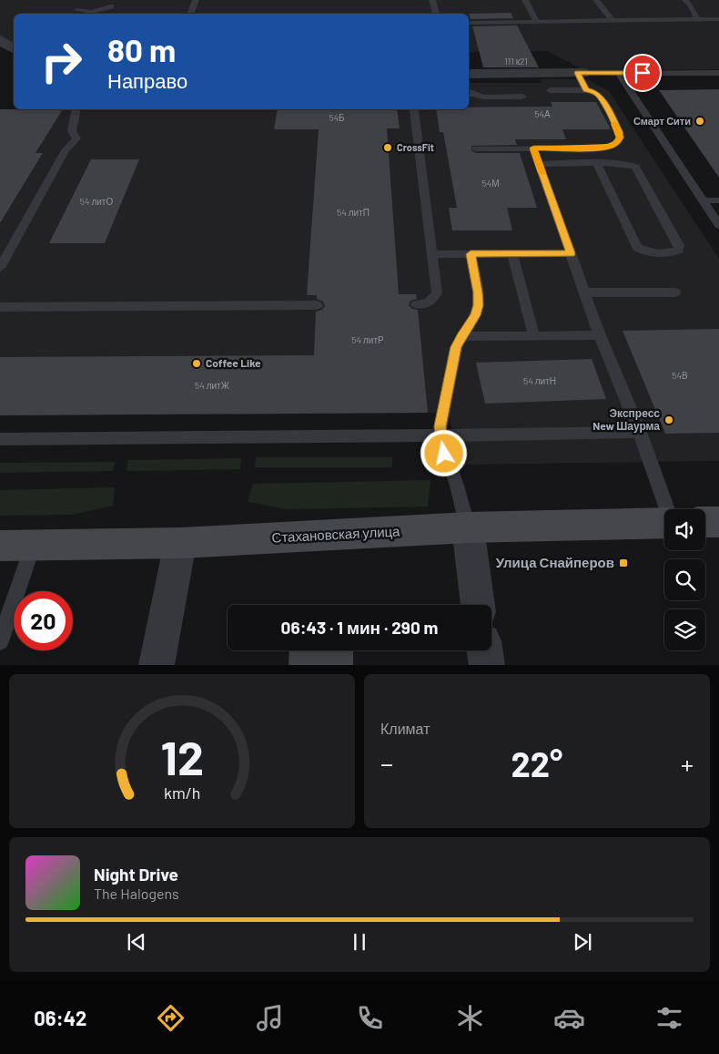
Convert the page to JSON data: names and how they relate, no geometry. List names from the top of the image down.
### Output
{
  "streets": {
    "main road": ["Стахановская улица"]
  },
  "places": {
    "other": [
      "Смарт Сити",
      "CrossFit",
      "Coffee Like",
      "Экспресс New Шаурма"
    ],
    "transit": ["Улица Снайперов"]
  },
  "house_numbers": [
    "111 к21",
    "54А",
    "54Б",
    "54М",
    "54 литО",
    "54 литП",
    "54 литР",
    "54В",
    "54 литН",
    "54 литЖ"
  ],
  "page": {
    "turn": ["80 m", "Направо"],
    "limit": "20",
    "trip": "06:43 · 1 мин · 290 m",
    "tile": "Климат",
    "heat": ["−", "22°", "+"],
    "song": ["Night Drive", "The Halogens"],
    "tabs": "06:42",
    "gauge": ["12", "km/h"]
  }
}
